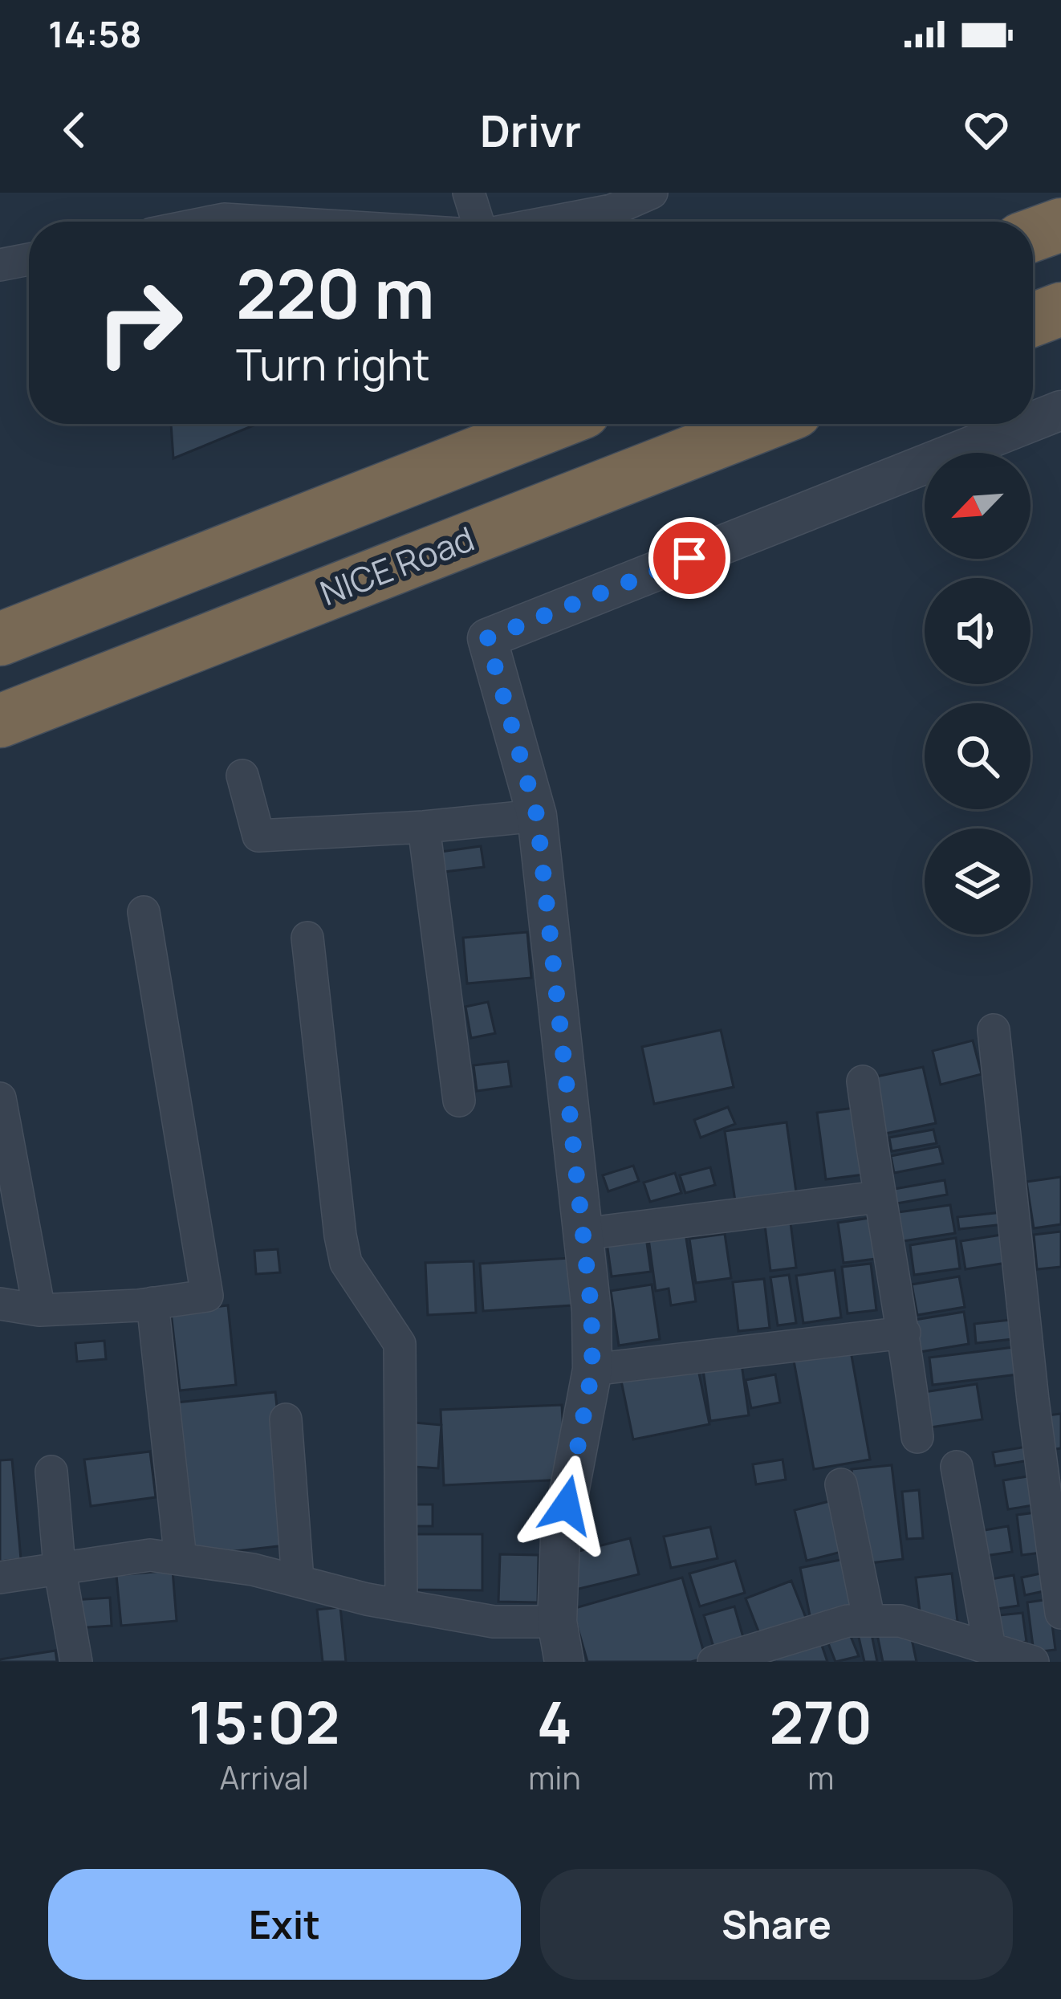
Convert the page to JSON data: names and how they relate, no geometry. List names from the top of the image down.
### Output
{
  "streets": {
    "highway": ["NICE Road"]
  },
  "north": "bottom left",
  "page": {
    "status": "14:58",
    "header": "Drivr",
    "turn": ["220 m", "Turn right"],
    "eta": [
      "15:02",
      "Arrival",
      "4",
      "min",
      "270",
      "m"
    ],
    "buttons": ["Exit", "Share"]
  }
}
